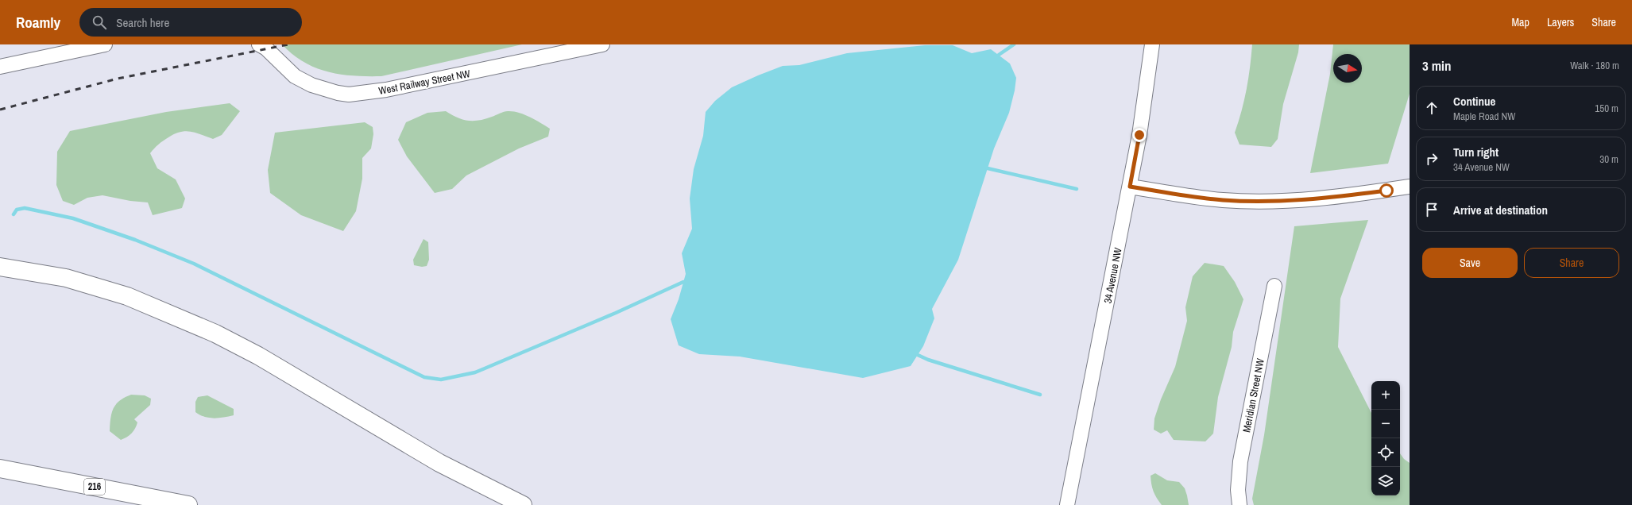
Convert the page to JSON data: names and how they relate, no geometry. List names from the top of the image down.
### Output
{
  "streets": {
    "highway": ["216"],
    "street": ["West Railway Street NW", "34 Avenue NW", "Meridian Street NW"]
  },
  "north": "right",
  "page": {
    "header": "Roamly",
    "search": "Search here",
    "nav": ["Map", "Layers", "Share"],
    "heading": ["3 min", "Walk · 180 m"],
    "list": [
      ["Continue", "Maple Road NW", "150 m"],
      ["Turn right", "34 Avenue NW", "30 m"],
      "Arrive at destination"
    ],
    "buttons": ["Save", "Share"],
    "map_buttons": ["+", "−"]
  }
}
